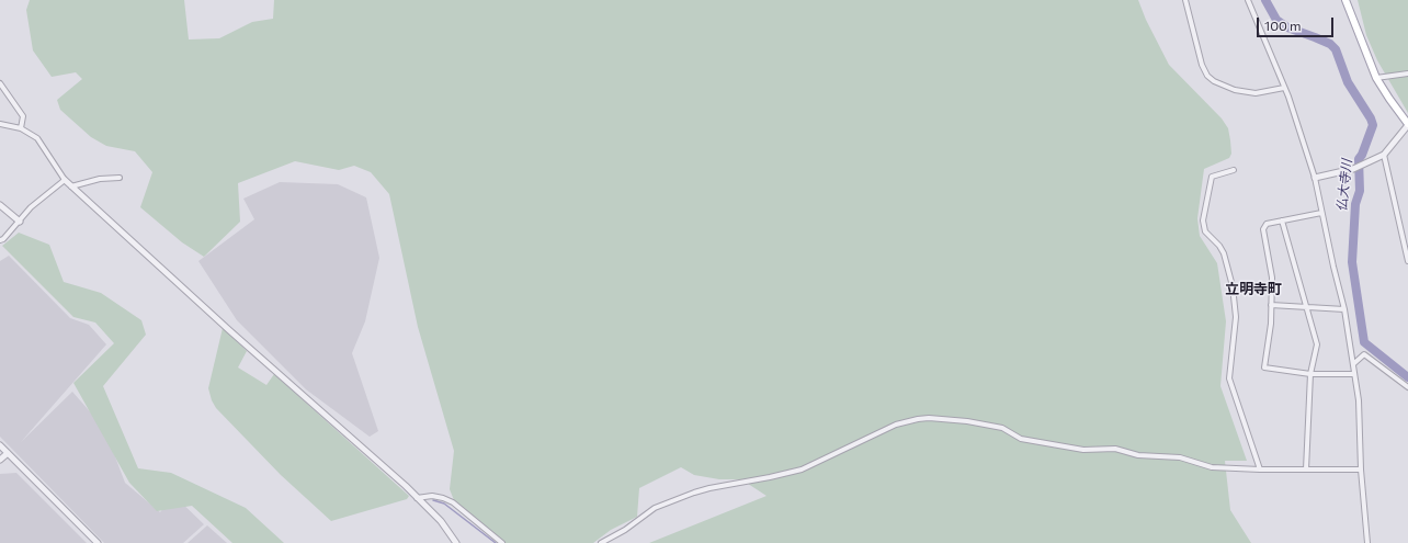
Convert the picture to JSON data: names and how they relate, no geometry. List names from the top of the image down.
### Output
{
  "districts": ["立明寺町"],
  "water": ["仏大寺川"],
  "scale_bar": "100 m"
}
